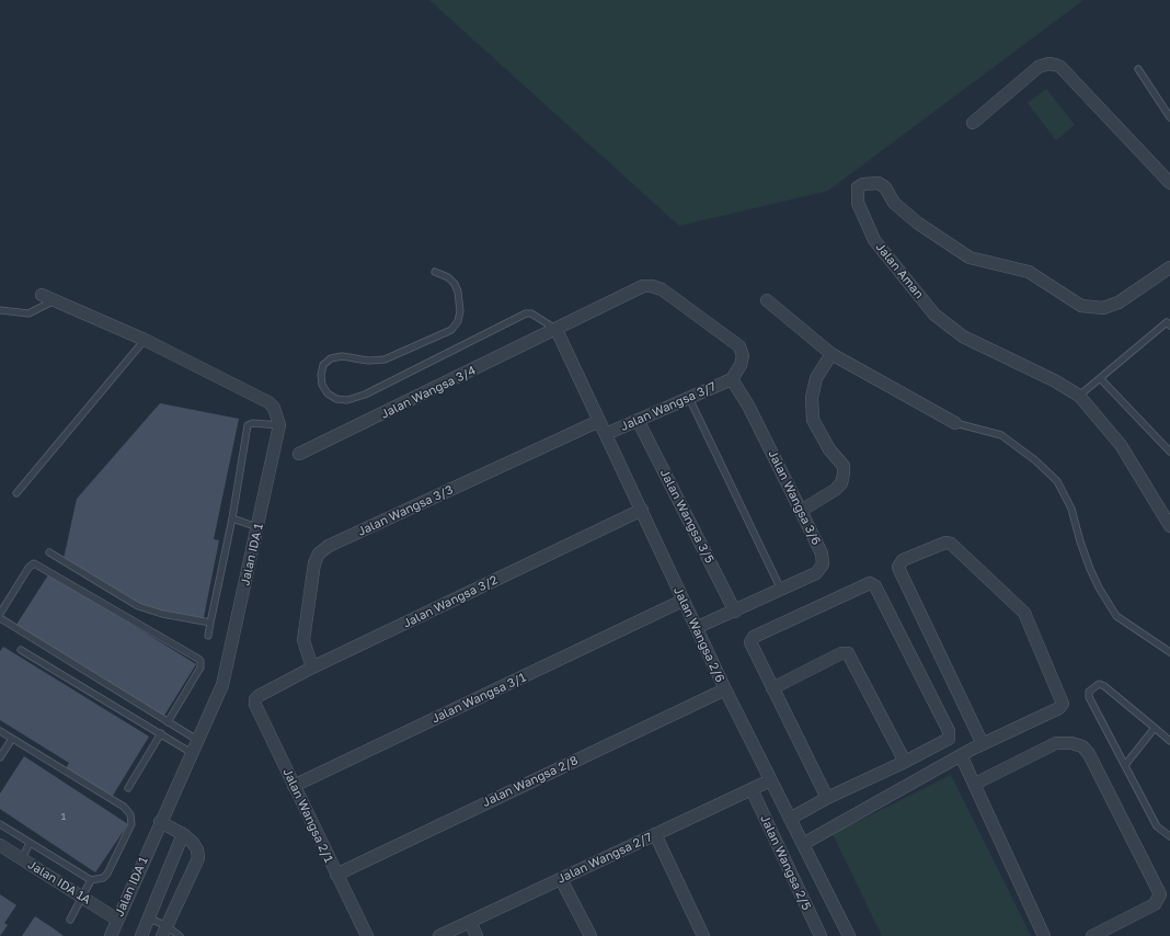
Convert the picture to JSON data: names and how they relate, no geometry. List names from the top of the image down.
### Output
{
  "streets": {
    "street": [
      "Jalan Aman",
      "Jalan Wangsa 3/4",
      "Jalan Wangsa 3/7",
      "Jalan Wangsa 3/6",
      "Jalan Wangsa 3/3",
      "Jalan Wangsa 3/5",
      "Jalan IDA 1",
      "Jalan Wangsa 3/2",
      "Jalan Wangsa 2/6",
      "Jalan Wangsa 3/1",
      "Jalan Wangsa 2/8",
      "Jalan Wangsa 2/1",
      "Jalan Wangsa 2/7",
      "Jalan Wangsa 2/5",
      "Jalan IDA 1A"
    ]
  },
  "crossings": [
    ["Jalan Wangsa 3/4", "Jalan Wangsa 3/7"],
    ["Jalan Wangsa 3/4", "Jalan Wangsa 3/6"],
    ["Jalan Wangsa 3/4", "Jalan Wangsa 2/6"],
    ["Jalan Wangsa 3/7", "Jalan Wangsa 3/6"],
    ["Jalan Wangsa 3/7", "Jalan Wangsa 3/5"],
    ["Jalan Wangsa 3/7", "Jalan Wangsa 2/6"],
    ["Jalan Wangsa 3/6", "Jalan Wangsa 3/5"],
    ["Jalan Wangsa 3/6", "Jalan Wangsa 2/6"],
    ["Jalan Wangsa 3/3", "Jalan Wangsa 3/2"],
    ["Jalan Wangsa 3/3", "Jalan Wangsa 2/6"],
    ["Jalan IDA 1", "Jalan IDA 1A"],
    ["Jalan Wangsa 3/2", "Jalan Wangsa 2/6"],
    ["Jalan Wangsa 3/2", "Jalan Wangsa 2/1"],
    ["Jalan Wangsa 2/6", "Jalan Wangsa 3/1"],
    ["Jalan Wangsa 2/6", "Jalan Wangsa 2/8"],
    ["Jalan Wangsa 2/6", "Jalan Wangsa 2/7"],
    ["Jalan Wangsa 3/1", "Jalan Wangsa 2/1"],
    ["Jalan Wangsa 2/8", "Jalan Wangsa 2/1"],
    ["Jalan Wangsa 2/7", "Jalan Wangsa 2/5"]
  ],
  "house_numbers": ["1"]
}
